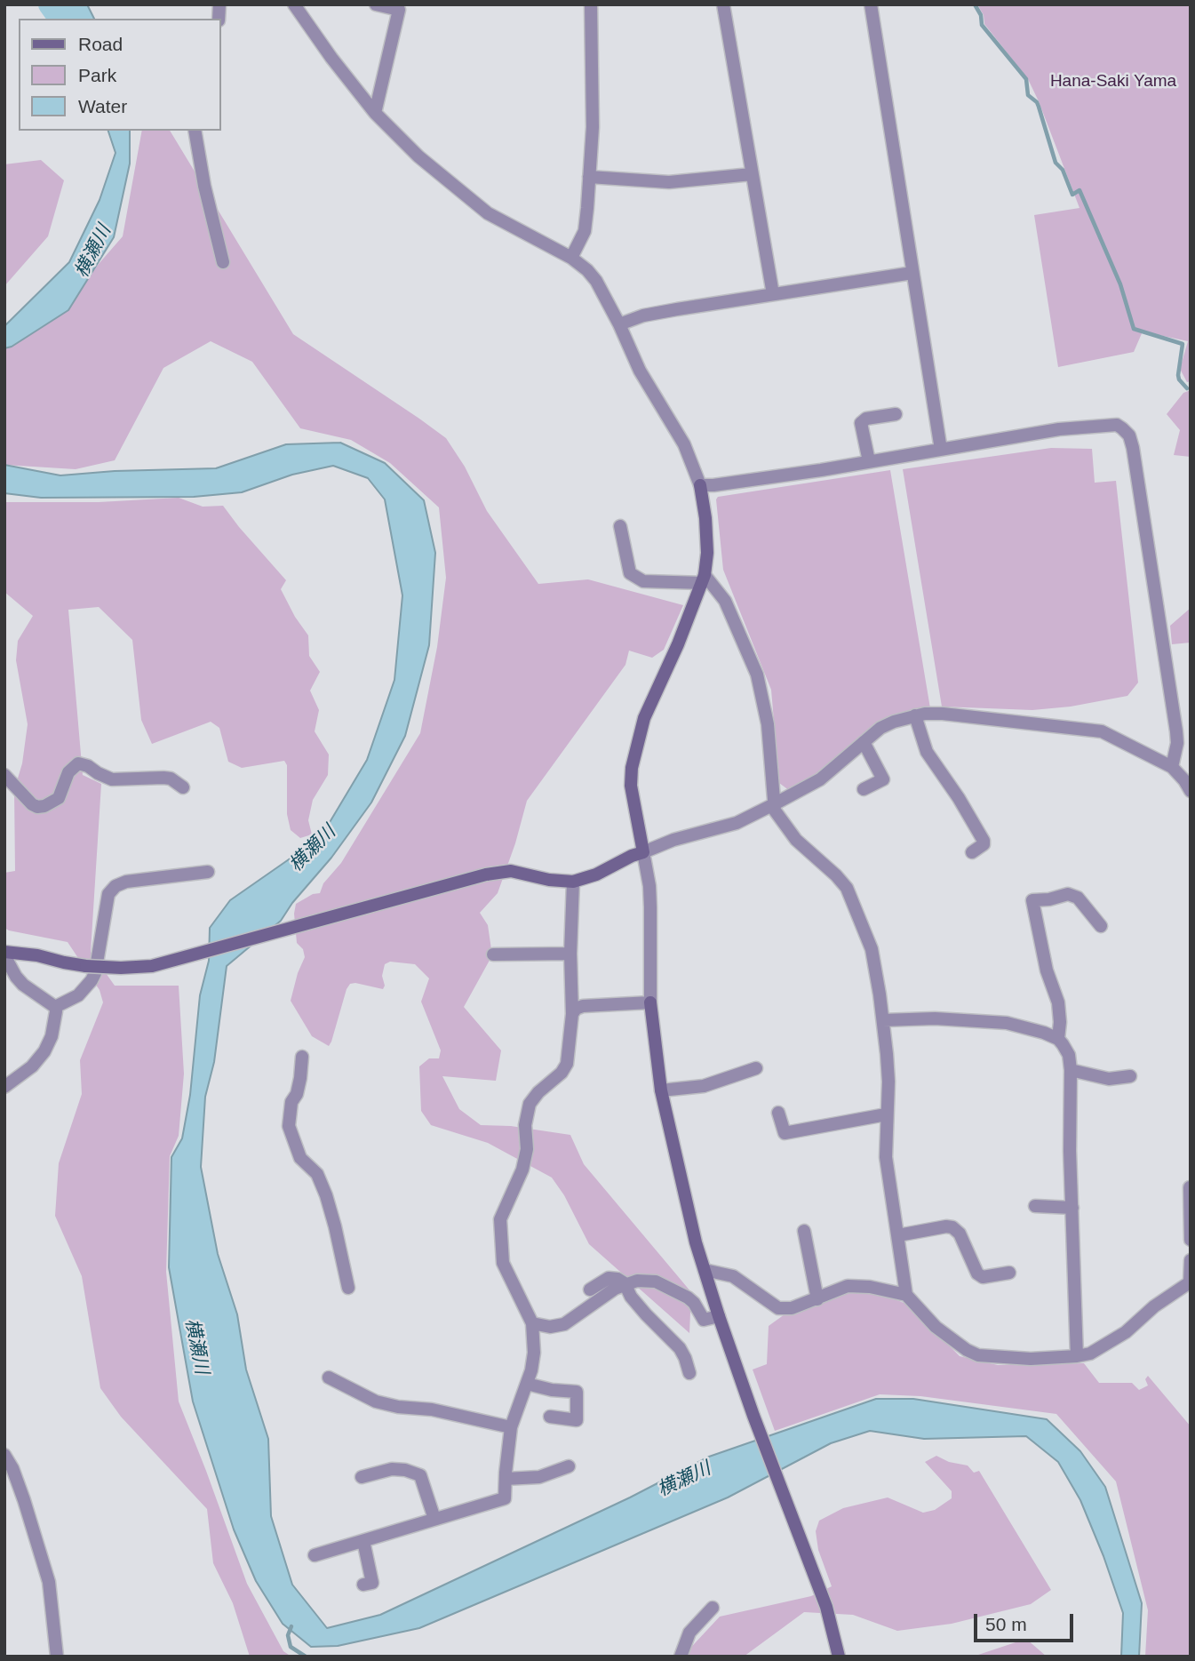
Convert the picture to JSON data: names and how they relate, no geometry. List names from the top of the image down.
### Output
{
  "water": ["横瀬川"],
  "parks": ["Hana-Saki Yama"],
  "legend": ["Road", "Park", "Water"],
  "scale_bar": "50 m"
}
